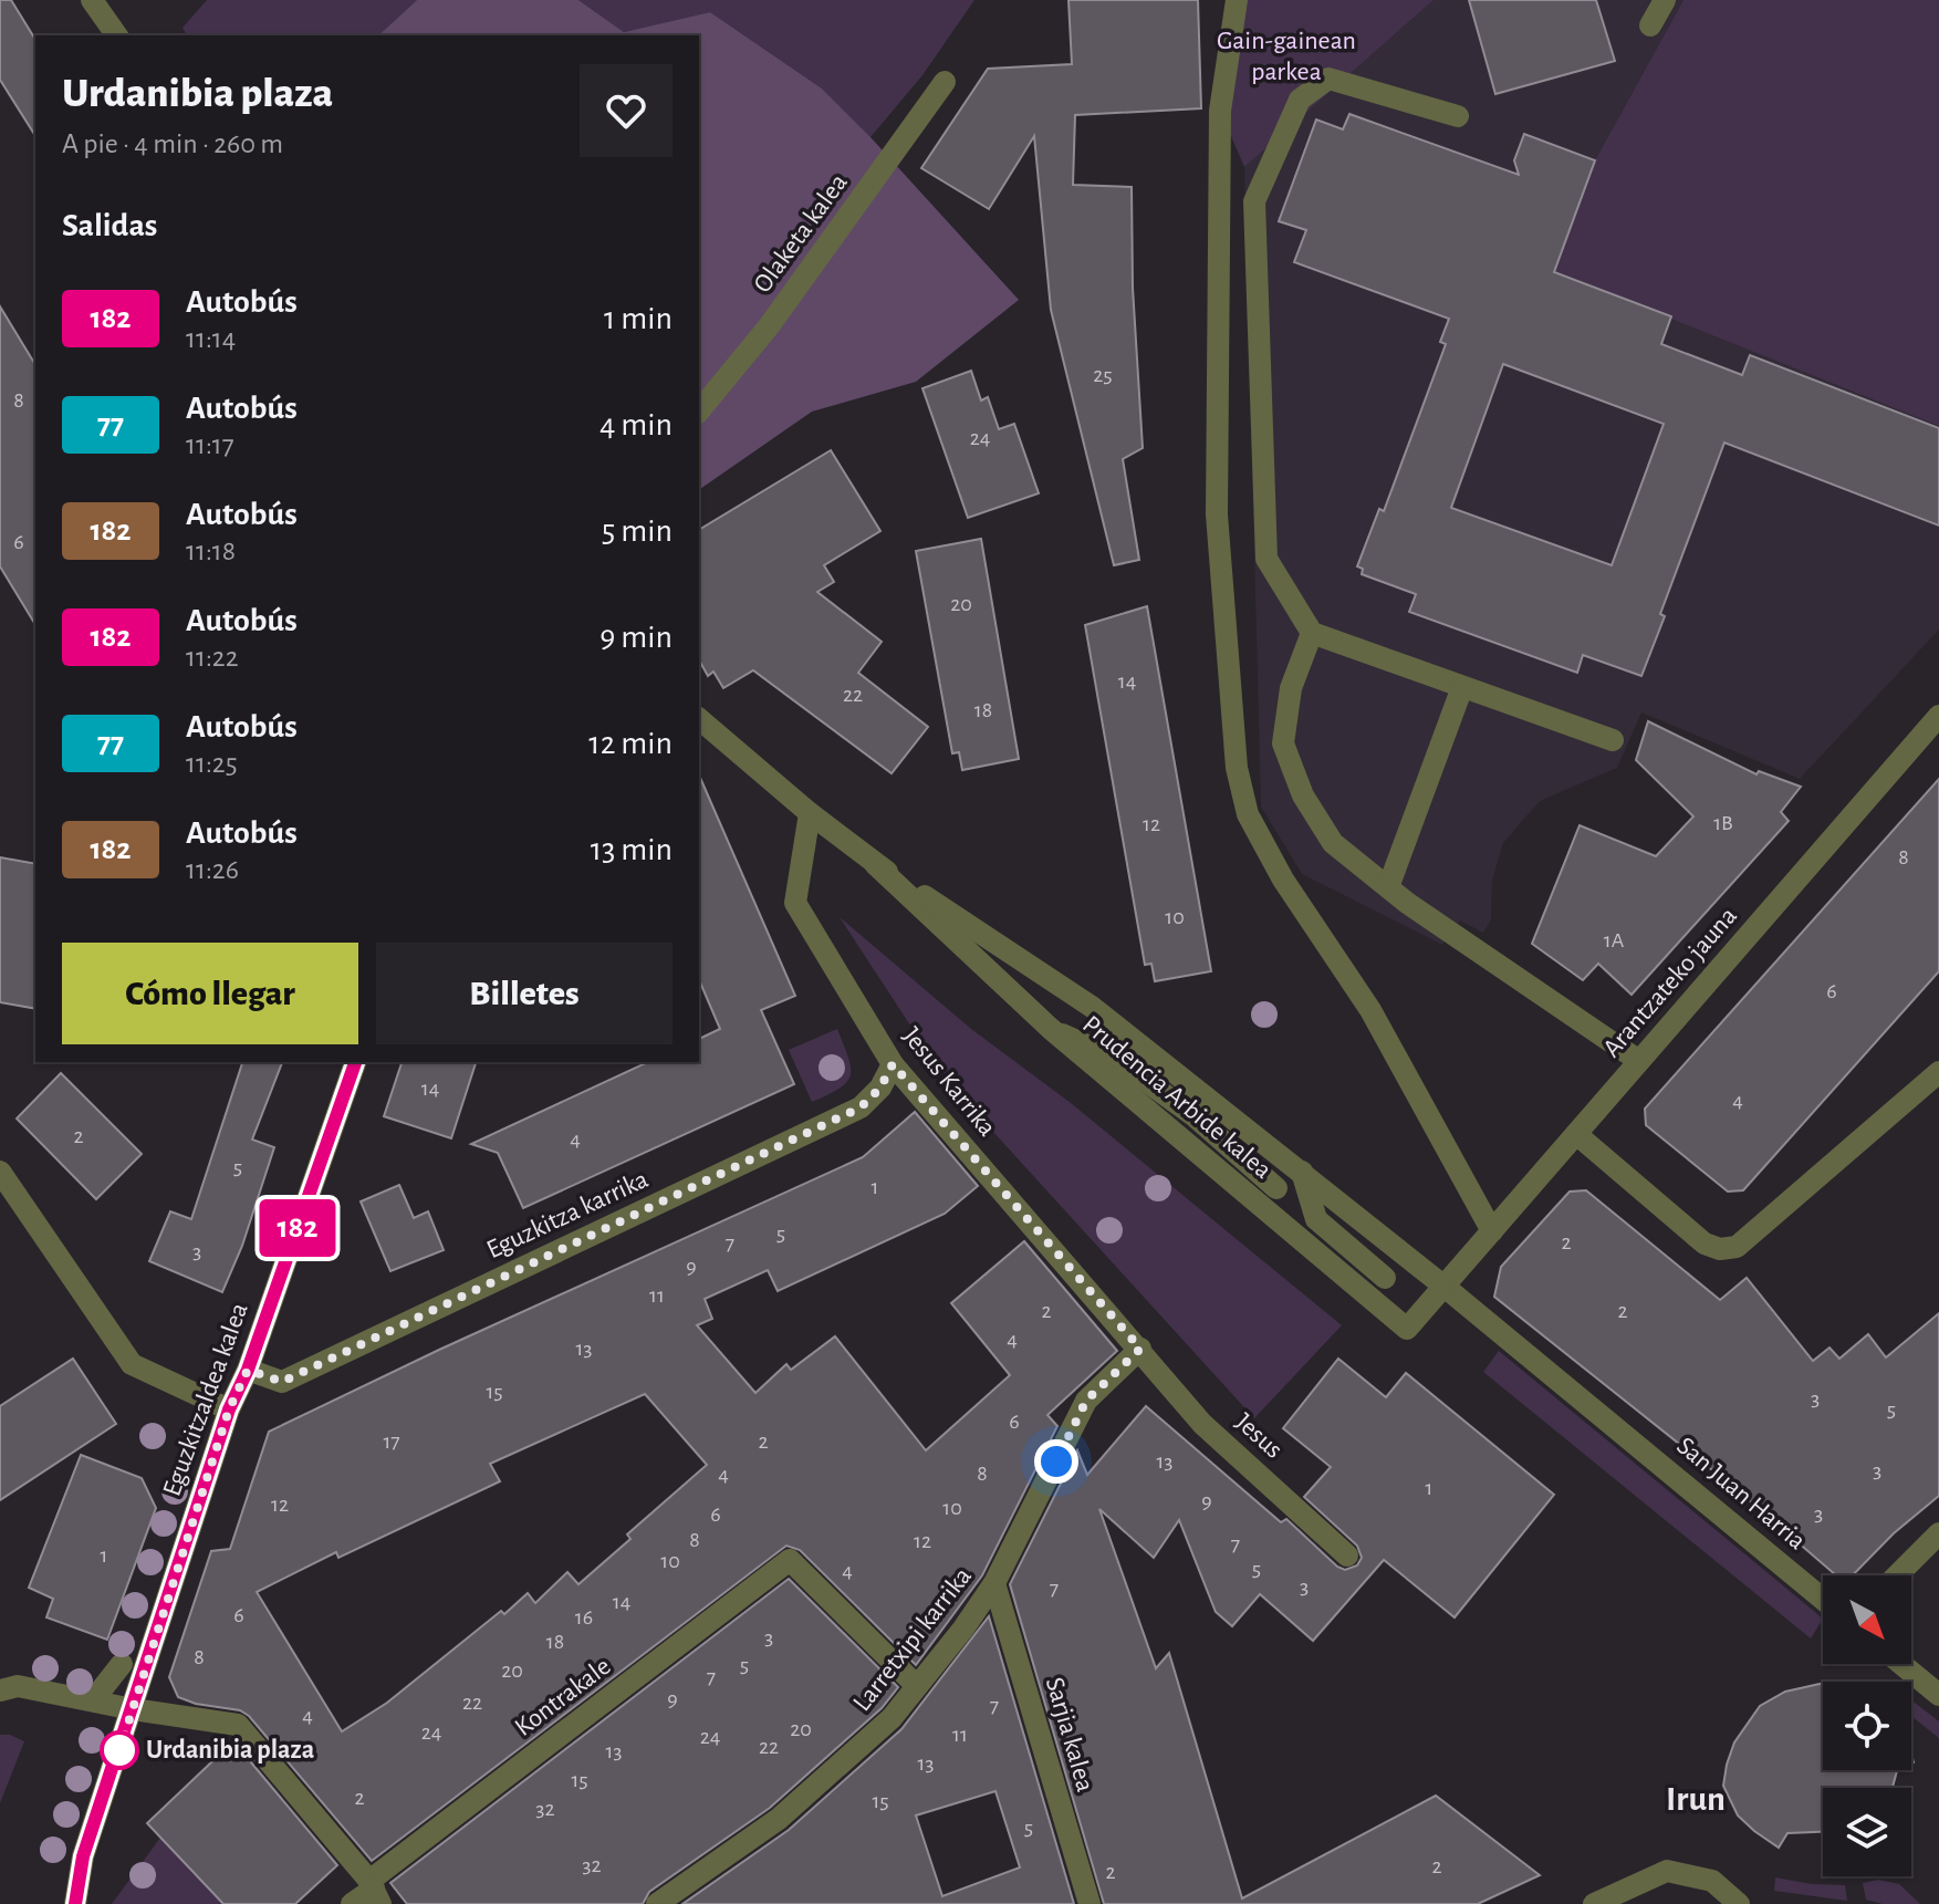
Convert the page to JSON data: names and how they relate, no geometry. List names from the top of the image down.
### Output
{
  "streets": {
    "street": [
      "Olaketa kalea",
      "Arantzateko jauna",
      "Jesus Karrika",
      "Prudencia Arbide kalea",
      "Eguzkitza karrika",
      "Eguzkitzaldea kalea",
      "Jesus",
      "San Juan Harria",
      "Larretxipi karrika",
      "Kontrakale",
      "Sarjia kalea"
    ]
  },
  "crossings": [
    ["Arantzateko jauna", "Prudencia Arbide kalea"],
    ["Jesus Karrika", "Prudencia Arbide kalea"],
    ["Jesus Karrika", "Eguzkitza karrika"],
    ["Jesus Karrika", "Jesus"],
    ["Jesus Karrika", "Larretxipi karrika"],
    ["Prudencia Arbide kalea", "San Juan Harria"],
    ["Eguzkitza karrika", "Eguzkitzaldea kalea"],
    ["Jesus", "Larretxipi karrika"],
    ["Larretxipi karrika", "Kontrakale"],
    ["Larretxipi karrika", "Sarjia kalea"]
  ],
  "districts": ["Irun"],
  "parks": ["Gain-gainean parkea"],
  "places": ["Urdanibia plaza"],
  "lines": ["bus line 182"],
  "house_numbers": [
    "25",
    "8",
    "24",
    "6",
    "20",
    "14",
    "22",
    "18",
    "1B",
    "12",
    "8",
    "10",
    "1A",
    "6",
    "14",
    "4",
    "2",
    "4",
    "5",
    "1",
    "5",
    "2",
    "7",
    "3",
    "9",
    "11",
    "2",
    "2",
    "4",
    "13",
    "15",
    "3",
    "5",
    "6",
    "17",
    "2",
    "13",
    "3",
    "8",
    "4",
    "1",
    "9",
    "12",
    "10",
    "3",
    "6",
    "8",
    "12",
    "7",
    "1",
    "10",
    "5",
    "4",
    "3",
    "7",
    "14",
    "6",
    "16",
    "3",
    "18",
    "8",
    "5",
    "20",
    "7",
    "9",
    "22",
    "7",
    "4",
    "20",
    "24",
    "11",
    "24",
    "22",
    "13",
    "13",
    "15",
    "2",
    "15",
    "32",
    "5",
    "32",
    "2",
    "2"
  ],
  "north": "bottom right",
  "page": {
    "on_map": "182",
    "heading": [
      ["Urdanibia plaza", "A pie · 4 min · 260 m"],
      "Salidas"
    ],
    "list": [
      {
        "mark": "182",
        "name": "Autobús",
        "note": "11:14",
        "value": "1 min"
      },
      {
        "mark": "77",
        "name": "Autobús",
        "note": "11:17",
        "value": "4 min"
      },
      {
        "mark": "182",
        "name": "Autobús",
        "note": "11:18",
        "value": "5 min"
      },
      {
        "mark": "182",
        "name": "Autobús",
        "note": "11:22",
        "value": "9 min"
      },
      {
        "mark": "77",
        "name": "Autobús",
        "note": "11:25",
        "value": "12 min"
      },
      {
        "mark": "182",
        "name": "Autobús",
        "note": "11:26",
        "value": "13 min"
      }
    ],
    "buttons": ["Cómo llegar", "Billetes"]
  }
}
